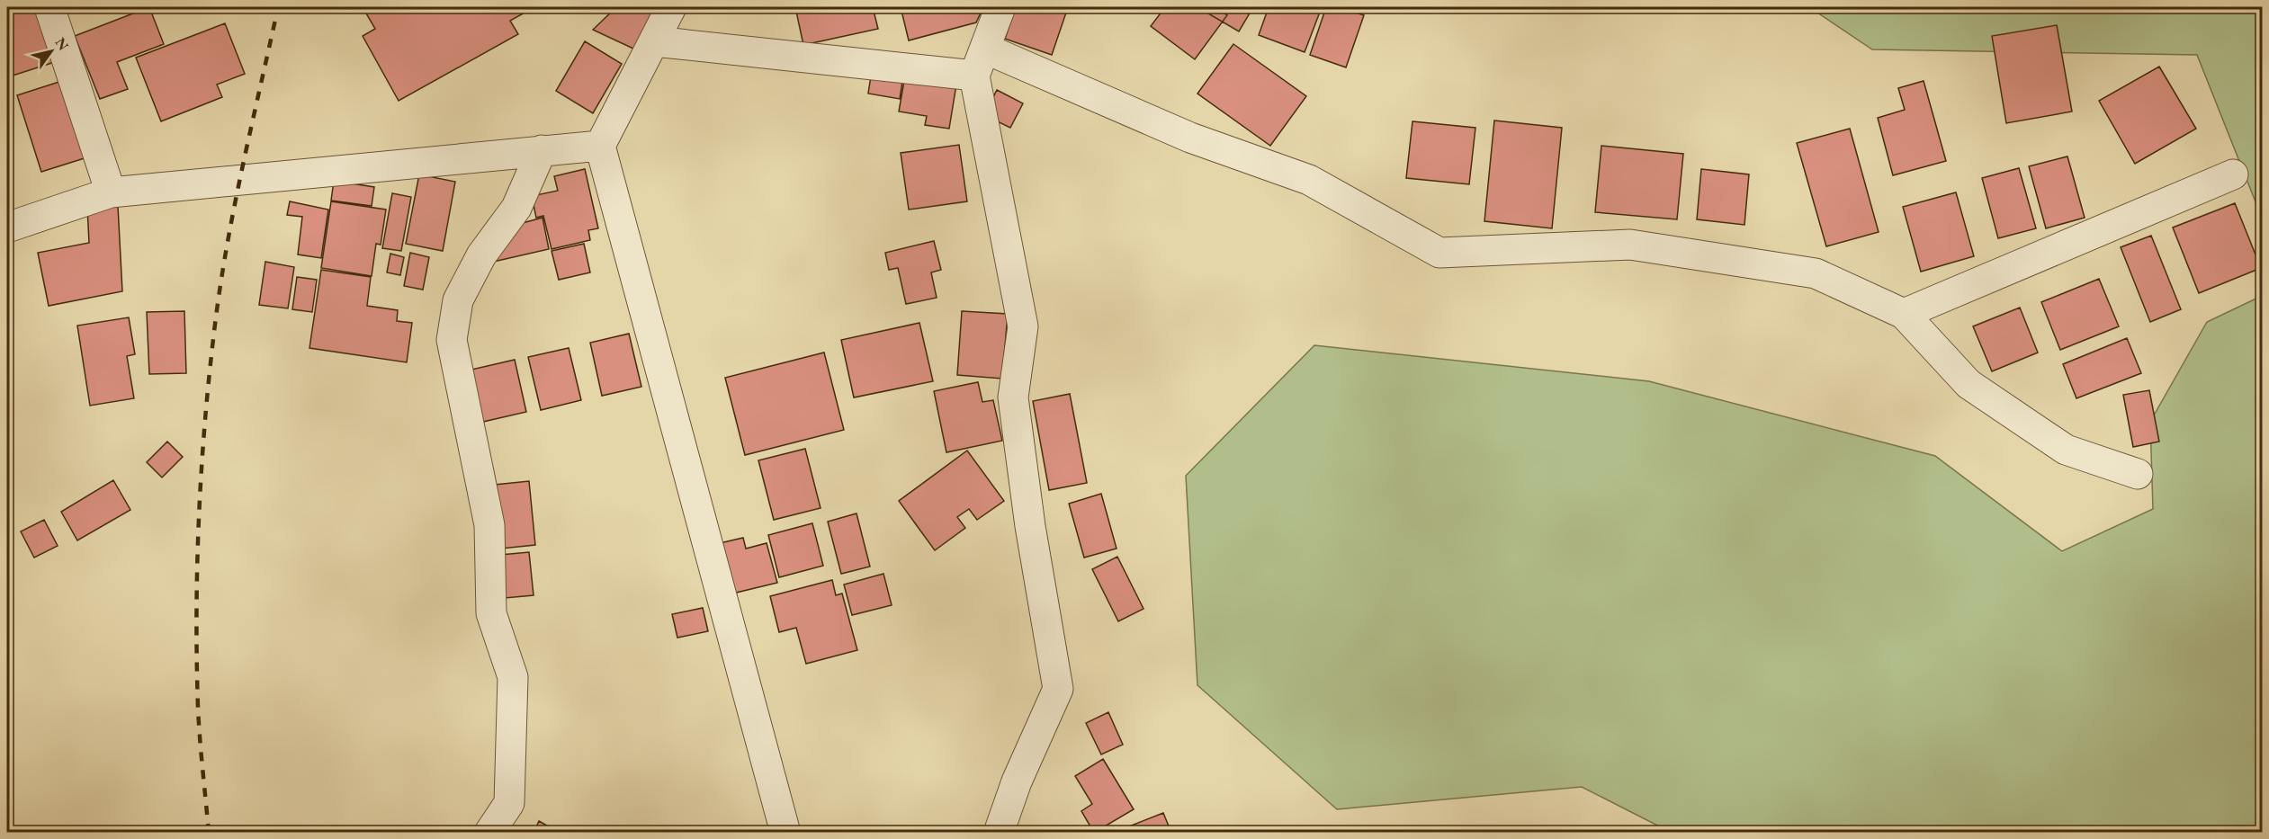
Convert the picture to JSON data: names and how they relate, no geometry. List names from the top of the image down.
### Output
{
  "north": "top right"
}
